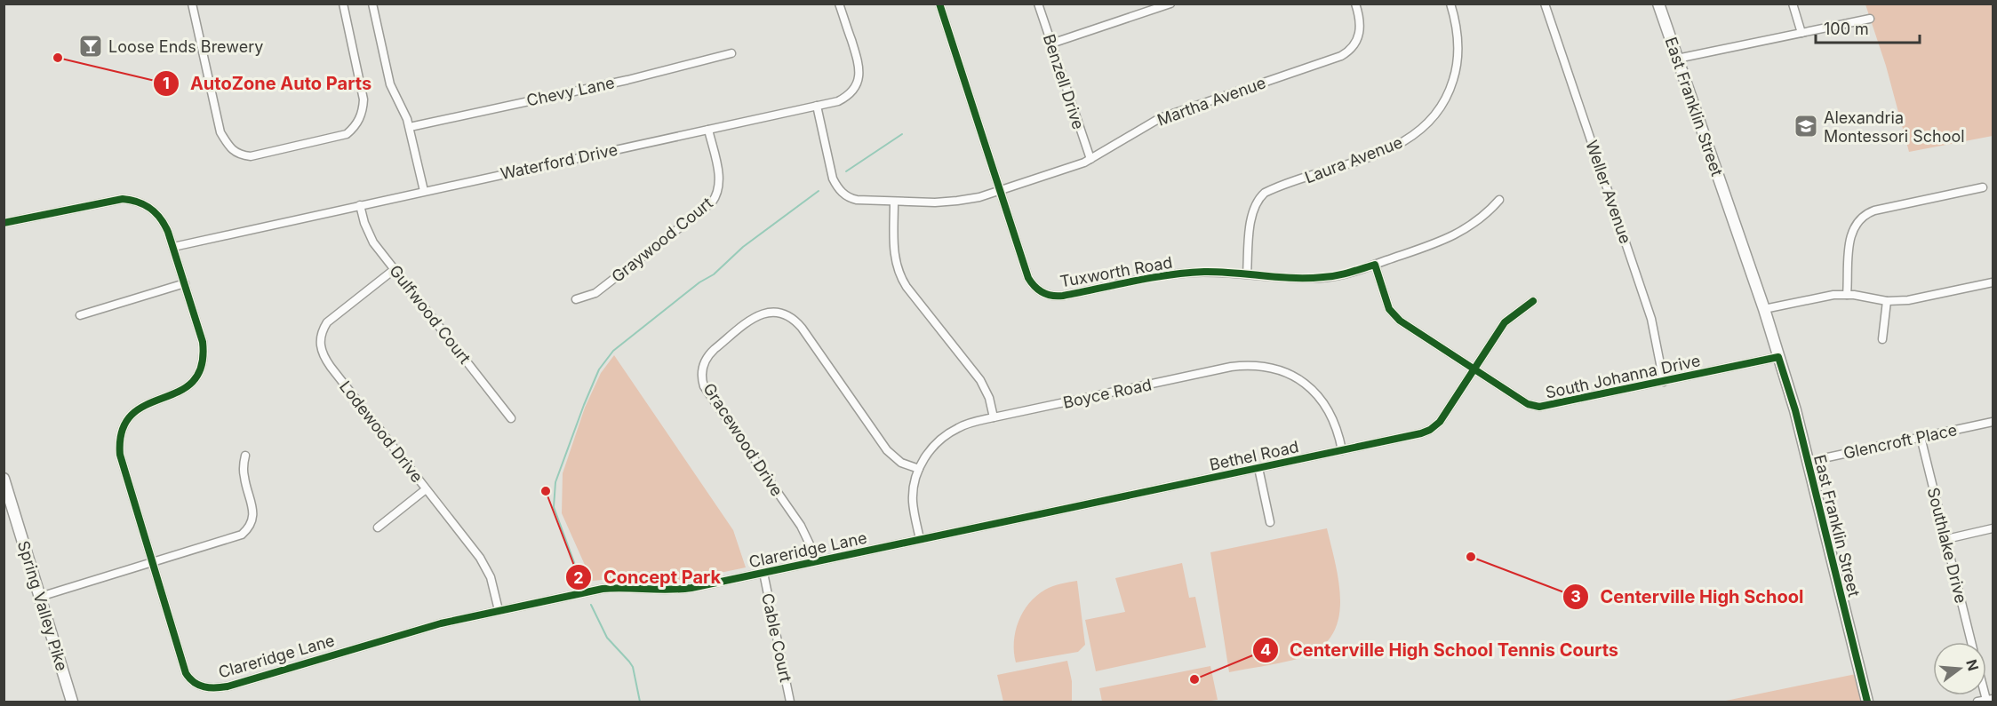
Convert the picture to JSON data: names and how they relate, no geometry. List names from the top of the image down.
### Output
{
  "streets": {
    "street": [
      "Benzell Drive",
      "Chevy Lane",
      "Martha Avenue",
      "East Franklin Street",
      "Laura Avenue",
      "Waterford Drive",
      "Weller Avenue",
      "Graywood Court",
      "Tuxworth Road",
      "Gulfwood Court",
      "South Johanna Drive",
      "Boyce Road",
      "Lodewood Drive",
      "Gracewood Drive",
      "Glencroft Place",
      "Bethel Road",
      "Southlake Drive",
      "Clareridge Lane",
      "Spring Valley Pike",
      "Cable Court"
    ]
  },
  "crossings": [
    ["Benzell Drive", "Martha Avenue"],
    ["Martha Avenue", "Waterford Drive"],
    ["Martha Avenue", "Tuxworth Road"],
    ["East Franklin Street", "South Johanna Drive"],
    ["East Franklin Street", "Glencroft Place"],
    ["Laura Avenue", "Tuxworth Road"],
    ["Waterford Drive", "Graywood Court"],
    ["Waterford Drive", "Gulfwood Court"],
    ["Waterford Drive", "Clareridge Lane"],
    ["Weller Avenue", "South Johanna Drive"],
    ["Tuxworth Road", "South Johanna Drive"],
    ["Gulfwood Court", "Lodewood Drive"],
    ["South Johanna Drive", "Bethel Road"],
    ["Boyce Road", "Gracewood Drive"],
    ["Boyce Road", "Bethel Road"],
    ["Boyce Road", "Clareridge Lane"],
    ["Lodewood Drive", "Clareridge Lane"],
    ["Gracewood Drive", "Clareridge Lane"],
    ["Glencroft Place", "Southlake Drive"],
    ["Bethel Road", "Clareridge Lane"],
    ["Clareridge Lane", "Cable Court"]
  ],
  "places": {
    "bar": ["Loose Ends Brewery"],
    "other": [
      "AutoZone Auto Parts",
      "Concept Park",
      "Centerville High School",
      "Centerville High School Tennis Courts"
    ],
    "school or university": ["Alexandria Montessori School"]
  },
  "scale_bar": "100 m",
  "north": "right"
}
